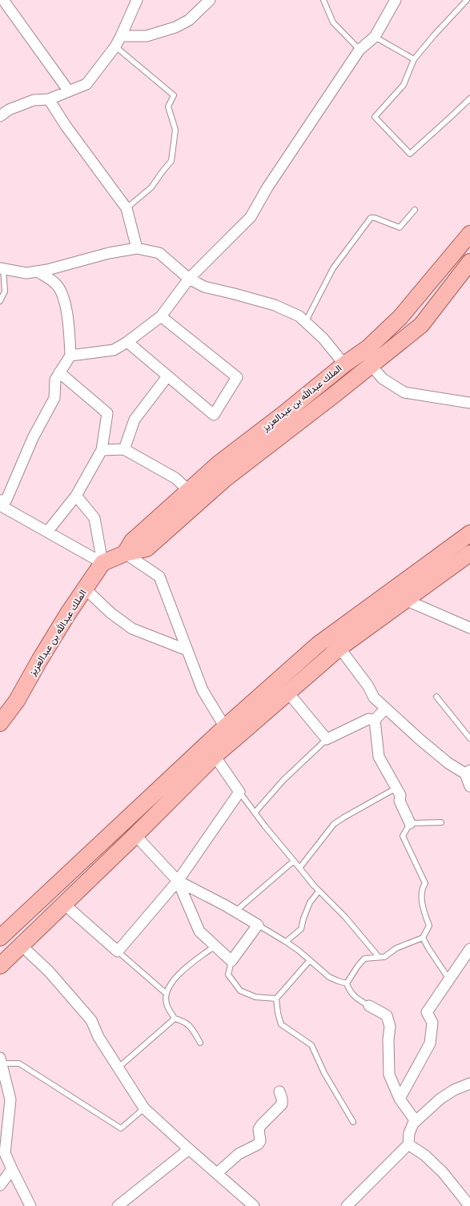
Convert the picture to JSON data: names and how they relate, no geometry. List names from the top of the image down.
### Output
{
  "streets": {
    "main road": ["الملك عبدالله بن عبدالعزيز"]
  }
}
